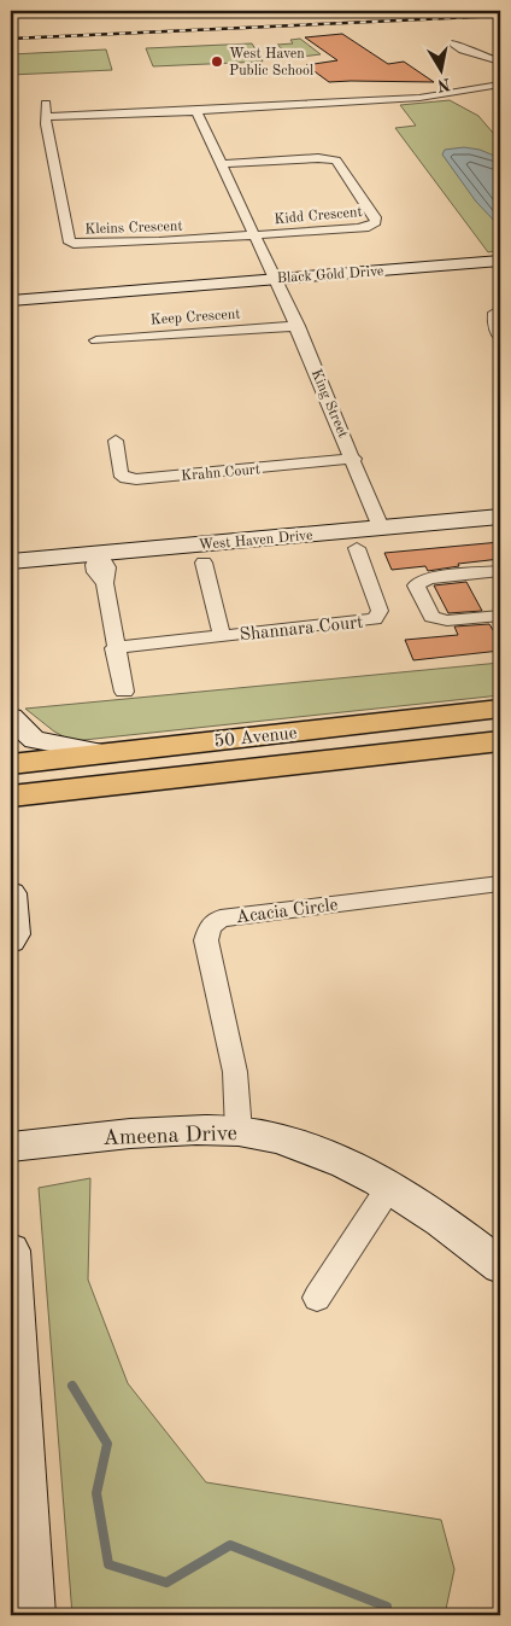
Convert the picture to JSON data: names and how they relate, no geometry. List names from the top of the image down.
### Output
{
  "streets": {
    "main road": [
      "Black Gold Drive",
      "West Haven Drive",
      "50 Avenue",
      "Ameena Drive"
    ],
    "street": [
      "Kidd Crescent",
      "Kleins Crescent",
      "Keep Crescent",
      "King Street",
      "Krahn Court",
      "Shannara Court",
      "Acacia Circle"
    ]
  },
  "crossings": [
    ["Kidd Crescent", "Kleins Crescent"],
    ["Black Gold Drive", "King Street"],
    ["Keep Crescent", "King Street"],
    ["King Street", "Krahn Court"],
    ["King Street", "West Haven Drive"],
    ["Acacia Circle", "Ameena Drive"]
  ],
  "places": ["West Haven Public School"],
  "north": "bottom"
}
